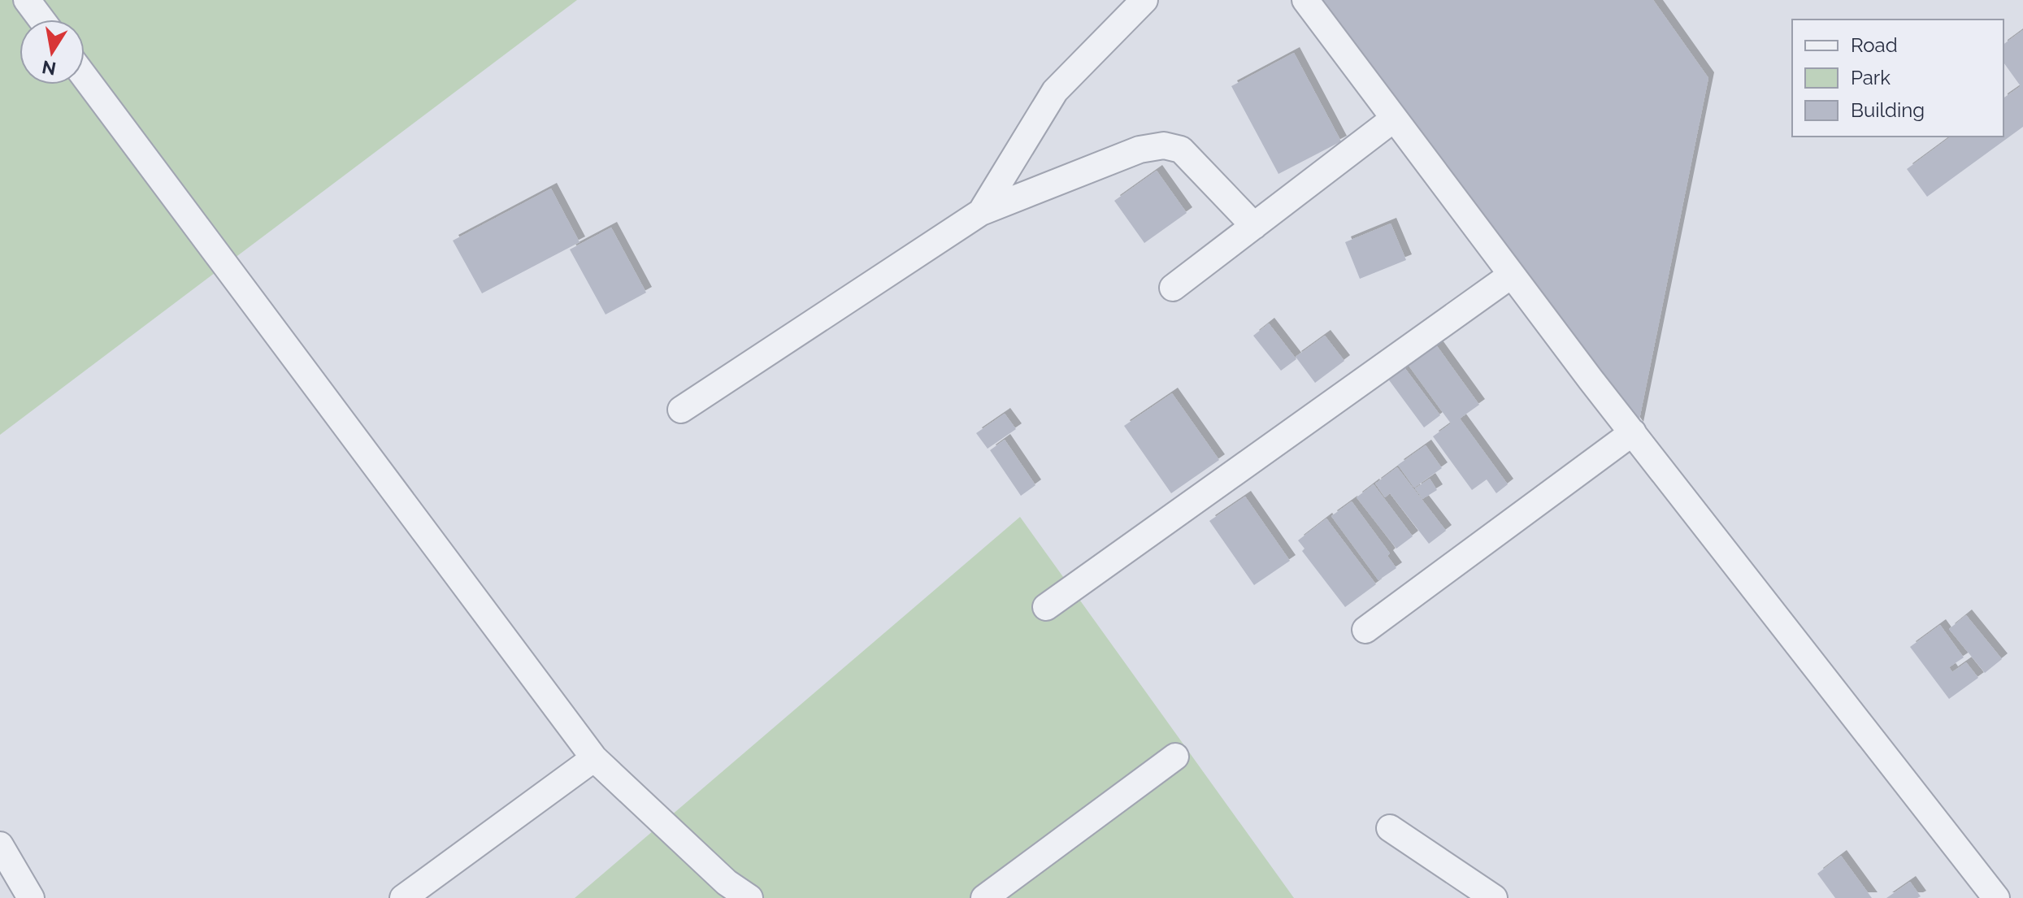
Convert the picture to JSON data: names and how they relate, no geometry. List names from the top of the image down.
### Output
{
  "legend": ["Road", "Park", "Building"],
  "north": "bottom"
}
